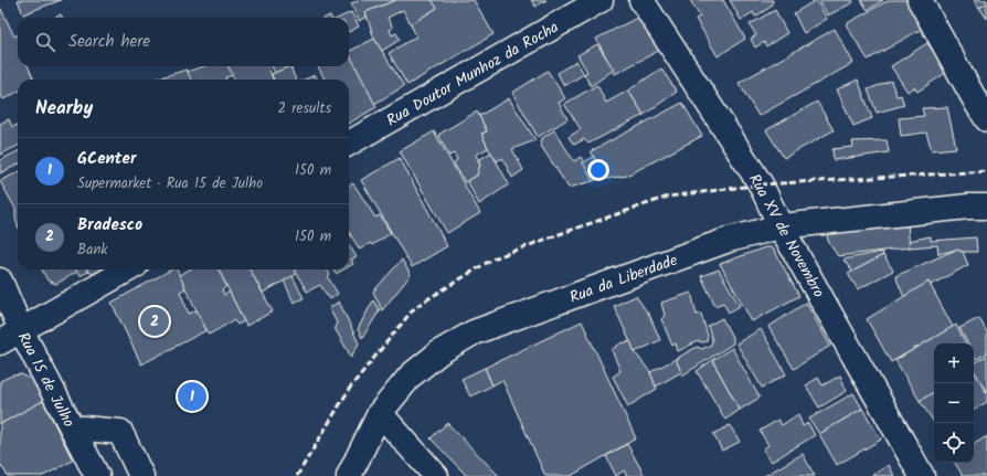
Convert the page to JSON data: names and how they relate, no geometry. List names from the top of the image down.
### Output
{
  "streets": {
    "main road": [
      "Rua Doutor Munhoz da Rocha",
      "Rua XV de Novembro",
      "Rua da Liberdade",
      "Rua 15 de Julho"
    ]
  },
  "crossings": [
    ["Rua XV de Novembro", "Rua da Liberdade"]
  ],
  "page": {
    "search": "Search here",
    "heading": ["Nearby", "2 results"],
    "list": [
      {
        "mark": "1",
        "name": "GCenter",
        "note": "Supermarket · Rua 15 de Julho",
        "value": "150 m"
      },
      {
        "mark": "2",
        "name": "Bradesco",
        "note": "Bank",
        "value": "150 m"
      }
    ],
    "pins": ["2", "1"],
    "map_buttons": ["+", "−"]
  }
}
